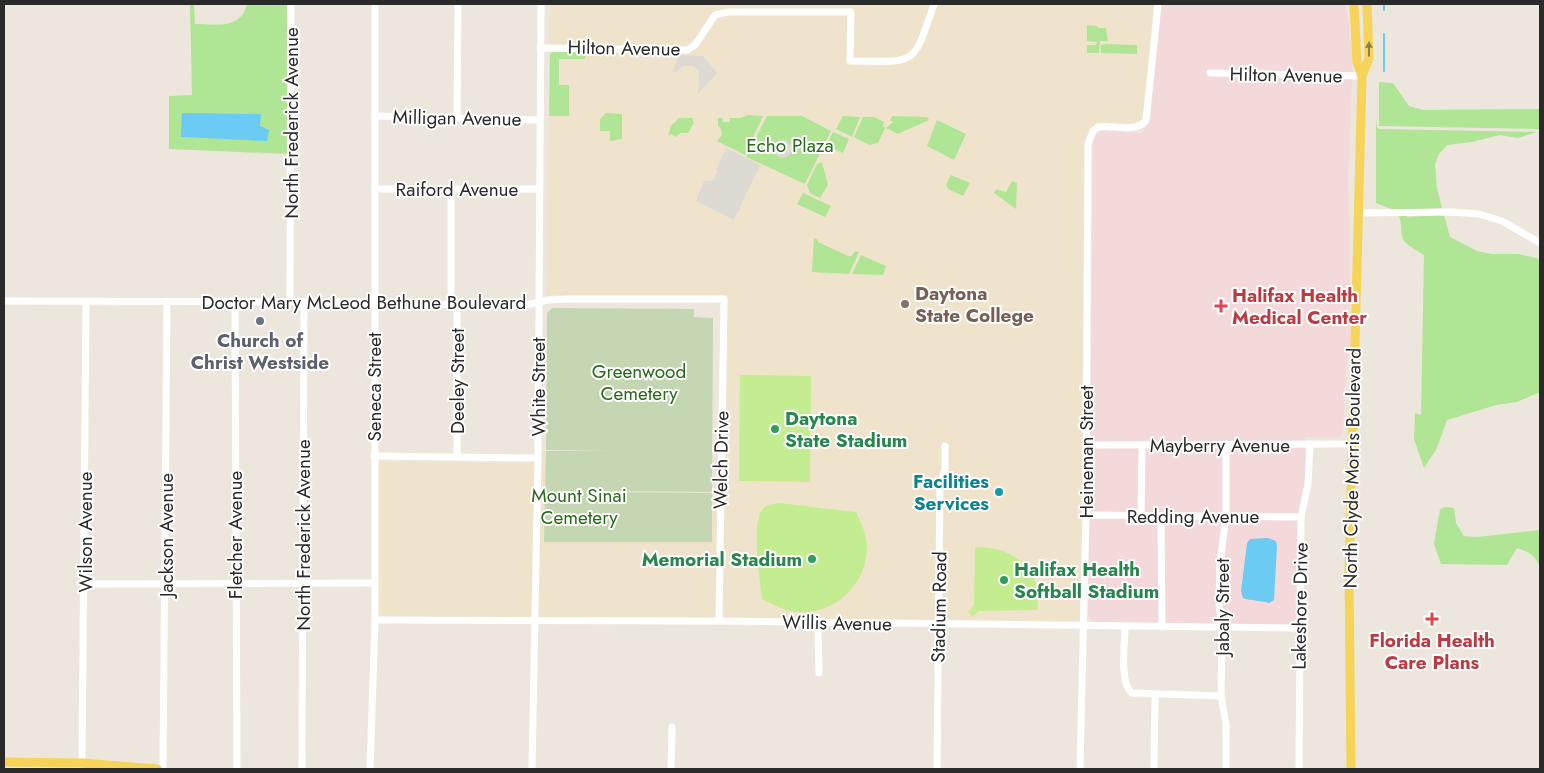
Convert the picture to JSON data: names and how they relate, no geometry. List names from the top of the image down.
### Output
{
  "streets": {
    "main road": ["North Clyde Morris Boulevard"],
    "street": [
      "Hilton Avenue",
      "Milligan Avenue",
      "North Frederick Avenue",
      "Raiford Avenue",
      "Doctor Mary McLeod Bethune Boulevard",
      "Deeley Street",
      "Seneca Street",
      "White Street",
      "Mayberry Avenue",
      "Heineman Street",
      "Welch Drive",
      "Redding Avenue",
      "Wilson Avenue",
      "Jackson Avenue",
      "Fletcher Avenue",
      "Lakeshore Drive",
      "Stadium Road",
      "Jabaly Street",
      "Willis Avenue"
    ]
  },
  "crossings": [
    ["Hilton Avenue", "White Street"],
    ["Hilton Avenue", "North Clyde Morris Boulevard"],
    ["Milligan Avenue", "Seneca Street"],
    ["Milligan Avenue", "White Street"],
    ["North Frederick Avenue", "Doctor Mary McLeod Bethune Boulevard"],
    ["Raiford Avenue", "Deeley Street"],
    ["Raiford Avenue", "Seneca Street"],
    ["Raiford Avenue", "White Street"],
    ["Doctor Mary McLeod Bethune Boulevard", "Deeley Street"],
    ["Doctor Mary McLeod Bethune Boulevard", "Seneca Street"],
    ["Doctor Mary McLeod Bethune Boulevard", "White Street"],
    ["Doctor Mary McLeod Bethune Boulevard", "Welch Drive"],
    ["Doctor Mary McLeod Bethune Boulevard", "Wilson Avenue"],
    ["Doctor Mary McLeod Bethune Boulevard", "Jackson Avenue"],
    ["Doctor Mary McLeod Bethune Boulevard", "Fletcher Avenue"],
    ["Seneca Street", "Willis Avenue"],
    ["White Street", "Willis Avenue"],
    ["Mayberry Avenue", "Heineman Street"],
    ["Mayberry Avenue", "North Clyde Morris Boulevard"],
    ["Mayberry Avenue", "Lakeshore Drive"],
    ["Mayberry Avenue", "Jabaly Street"],
    ["Heineman Street", "Redding Avenue"],
    ["Heineman Street", "Willis Avenue"],
    ["Welch Drive", "Willis Avenue"],
    ["Redding Avenue", "Lakeshore Drive"],
    ["Redding Avenue", "Jabaly Street"],
    ["Lakeshore Drive", "Willis Avenue"],
    ["Stadium Road", "Willis Avenue"],
    ["Jabaly Street", "Willis Avenue"]
  ],
  "parks": ["Echo Plaza", "Greenwood Cemetery", "Mount Sinai Cemetery"],
  "places": {
    "other": [
      "Daytona State College",
      "Church of Christ Westside",
      "Daytona State Stadium",
      "Facilities Services",
      "Memorial Stadium",
      "Halifax Health Softball Stadium"
    ],
    "health": ["Halifax Health Medical Center", "Florida Health Care Plans"]
  }
}
